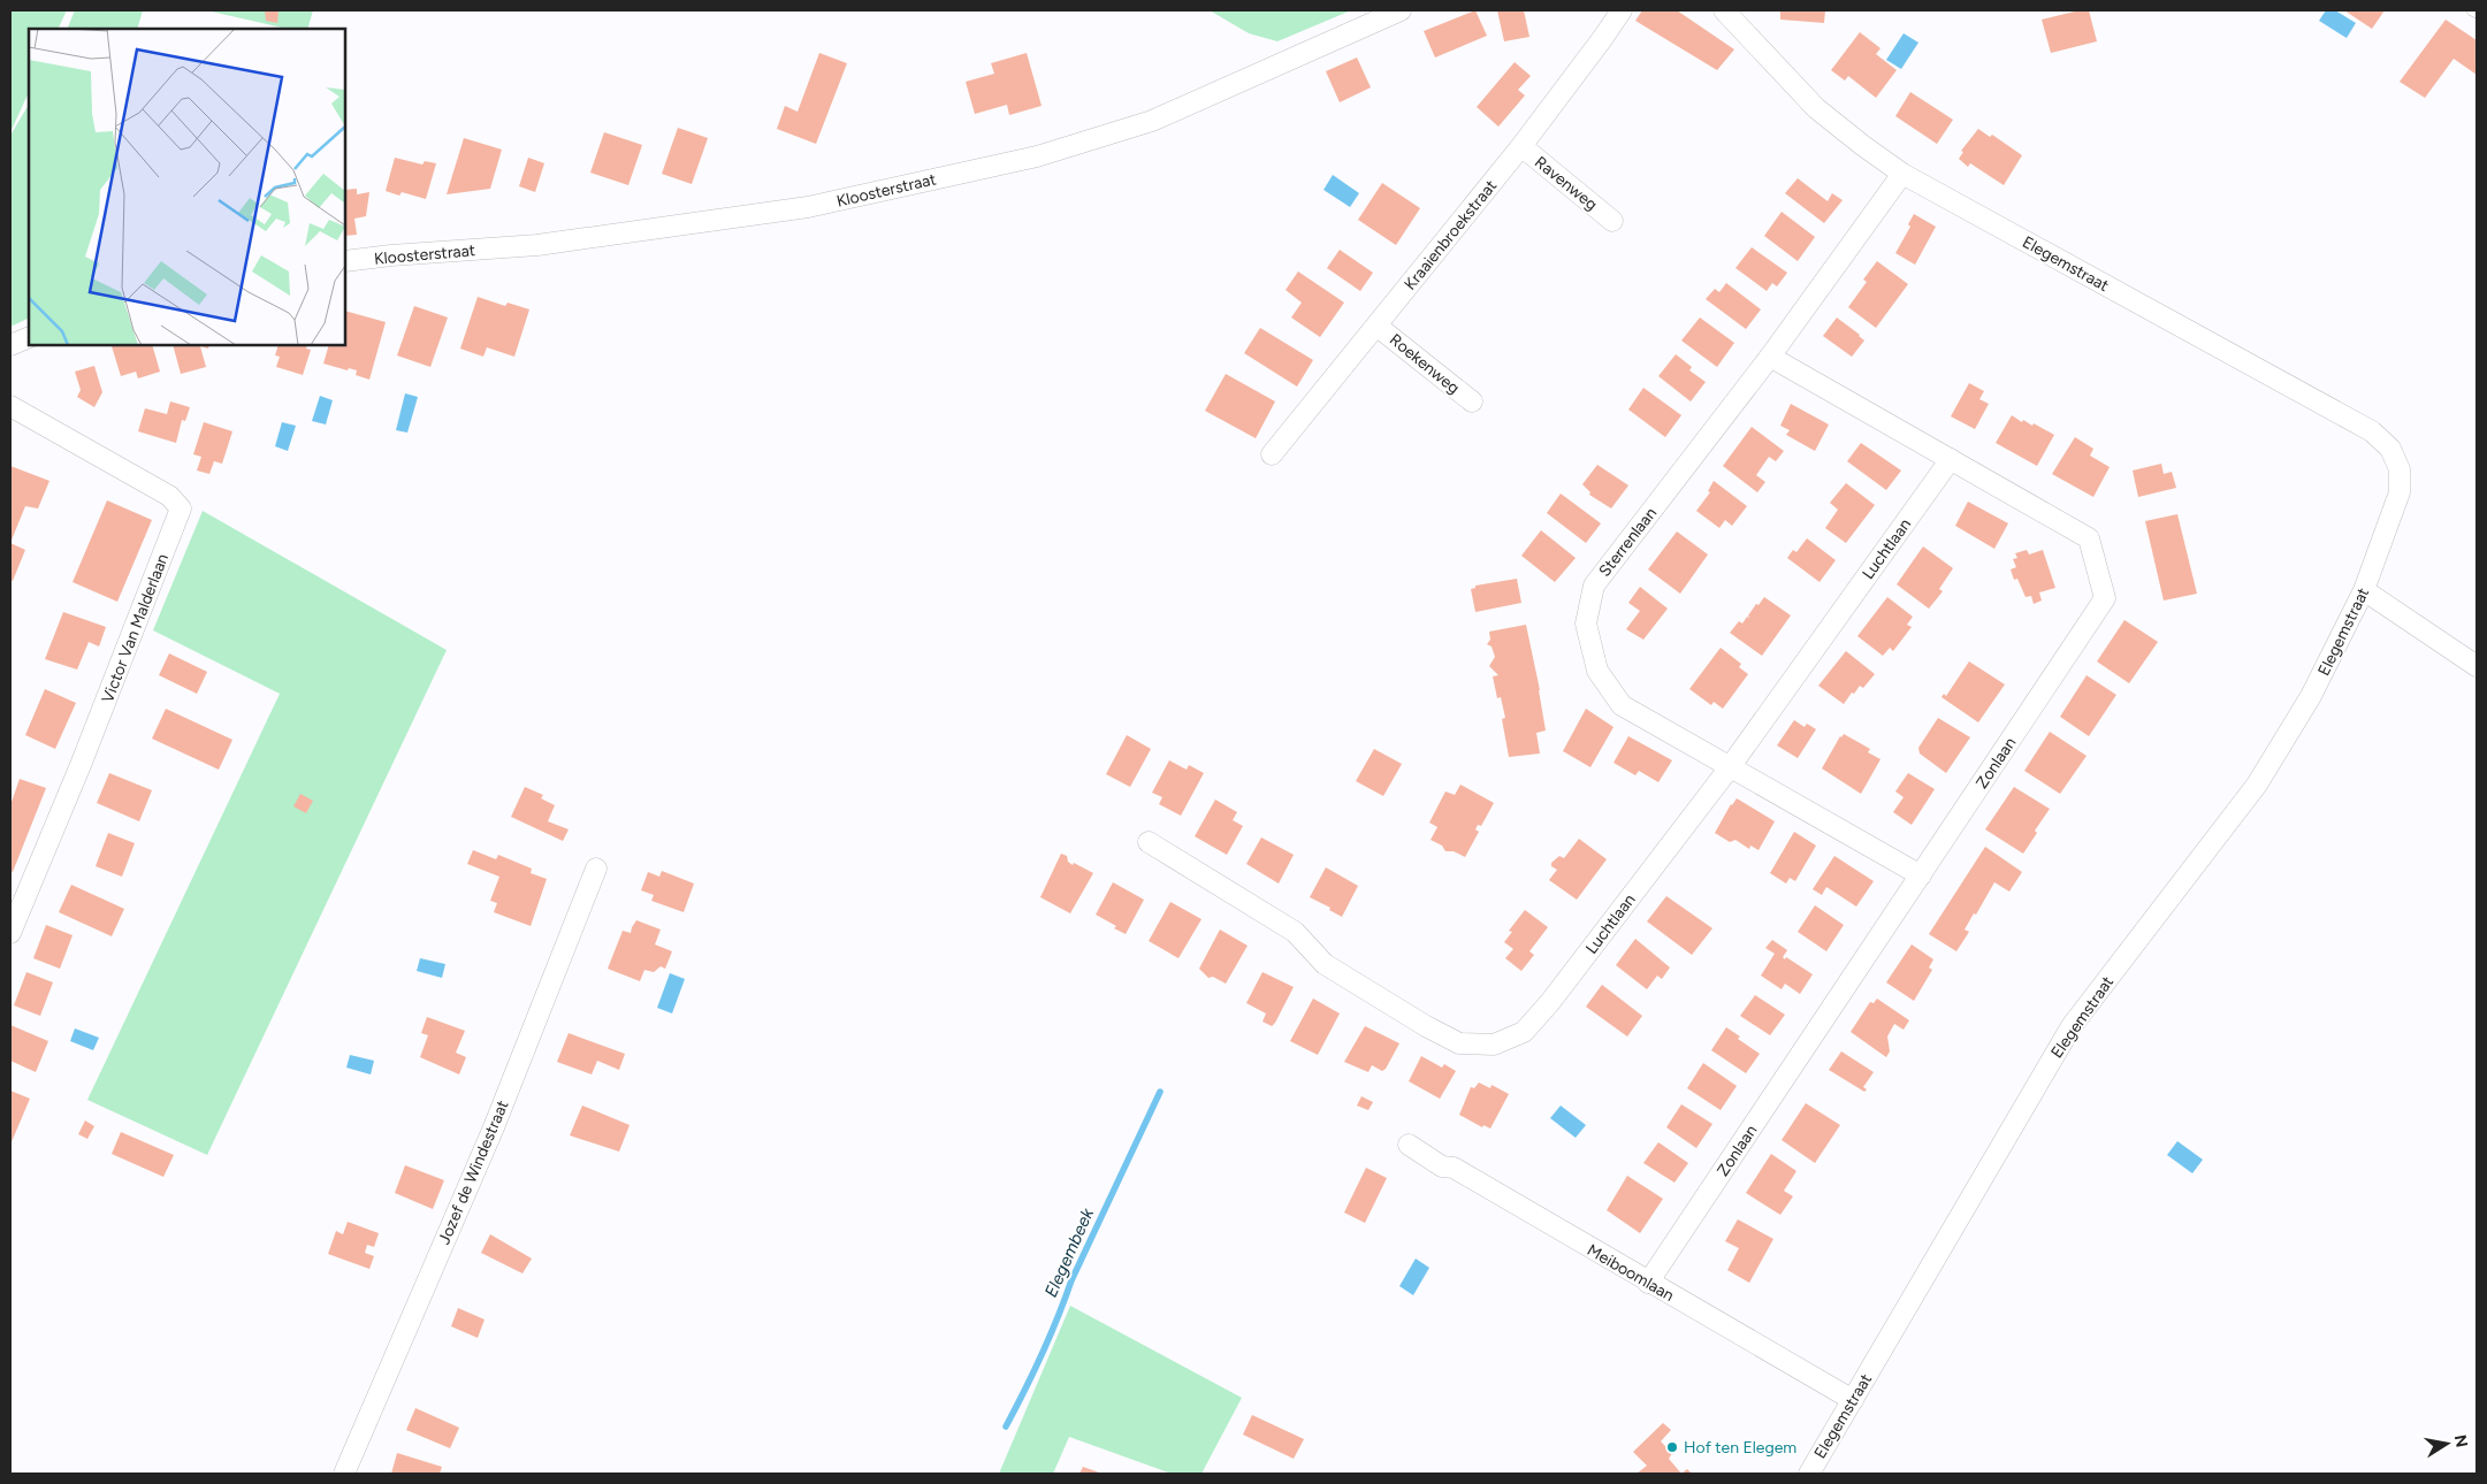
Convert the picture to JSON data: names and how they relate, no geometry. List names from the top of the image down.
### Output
{
  "streets": {
    "street": [
      "Ravenweg",
      "Kloosterstraat",
      "Kraaienbroekstraat",
      "Elegemstraat",
      "Roekenweg",
      "Sterrenlaan",
      "Luchtlaan",
      "Victor Van Malderlaan",
      "Zonlaan",
      "Jozef de Windestraat",
      "Meiboomlaan"
    ]
  },
  "crossings": [
    ["Ravenweg", "Kraaienbroekstraat"],
    ["Kraaienbroekstraat", "Roekenweg"],
    ["Elegemstraat", "Sterrenlaan"],
    ["Elegemstraat", "Meiboomlaan"],
    ["Sterrenlaan", "Luchtlaan"],
    ["Sterrenlaan", "Zonlaan"],
    ["Luchtlaan", "Zonlaan"],
    ["Zonlaan", "Meiboomlaan"]
  ],
  "water": ["Elegembeek"],
  "places": ["Hof ten Elegem"],
  "north": "right"
}
